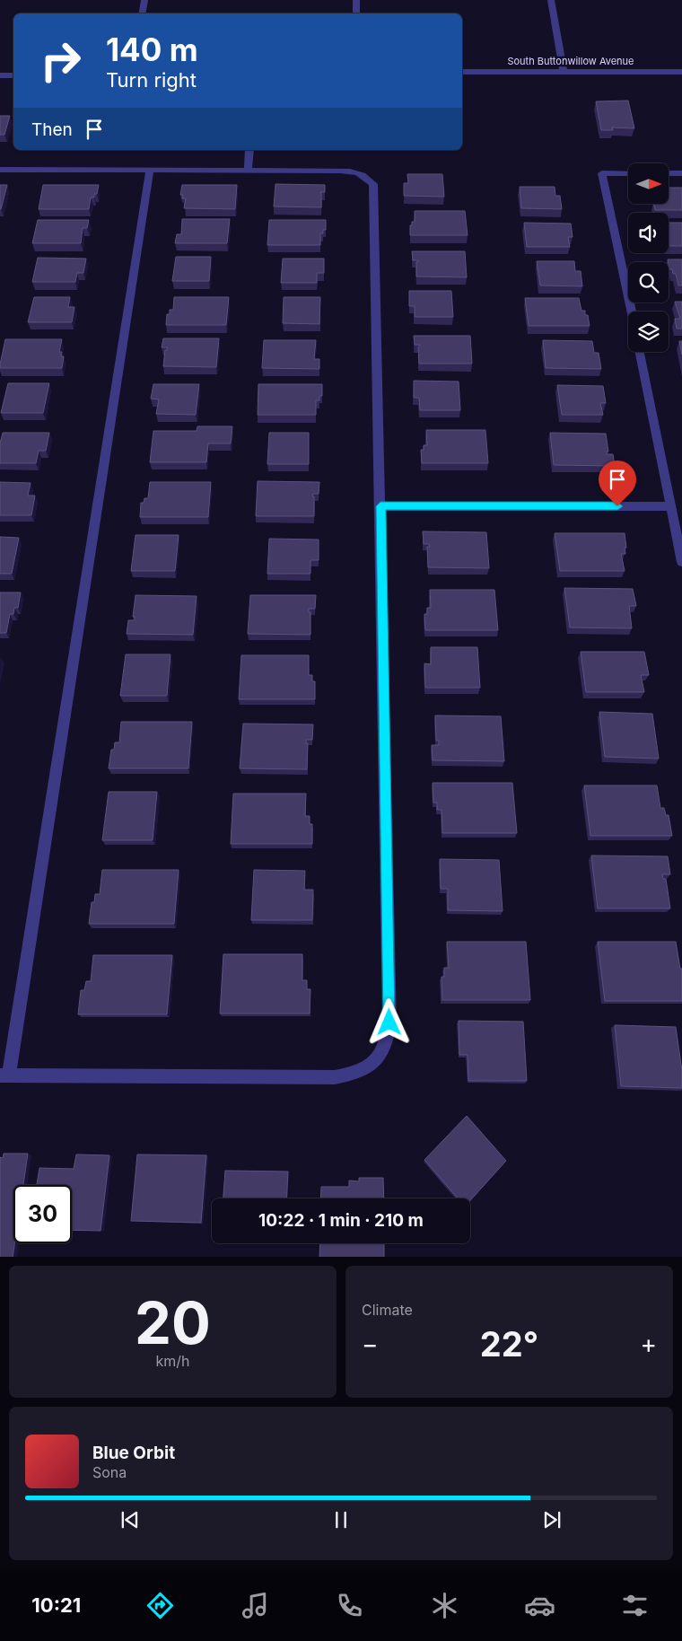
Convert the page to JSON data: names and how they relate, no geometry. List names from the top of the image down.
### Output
{
  "streets": {
    "street": ["South Buttonwillow Avenue"]
  },
  "north": "right",
  "page": {
    "turn": ["140 m", "Turn right"],
    "then": "Then",
    "limit": "30",
    "trip": "10:22 · 1 min · 210 m",
    "tile": [
      ["20", "km/h"],
      "Climate"
    ],
    "heat": ["−", "22°", "+"],
    "song": ["Blue Orbit", "Sona"],
    "tabs": "10:21"
  }
}
